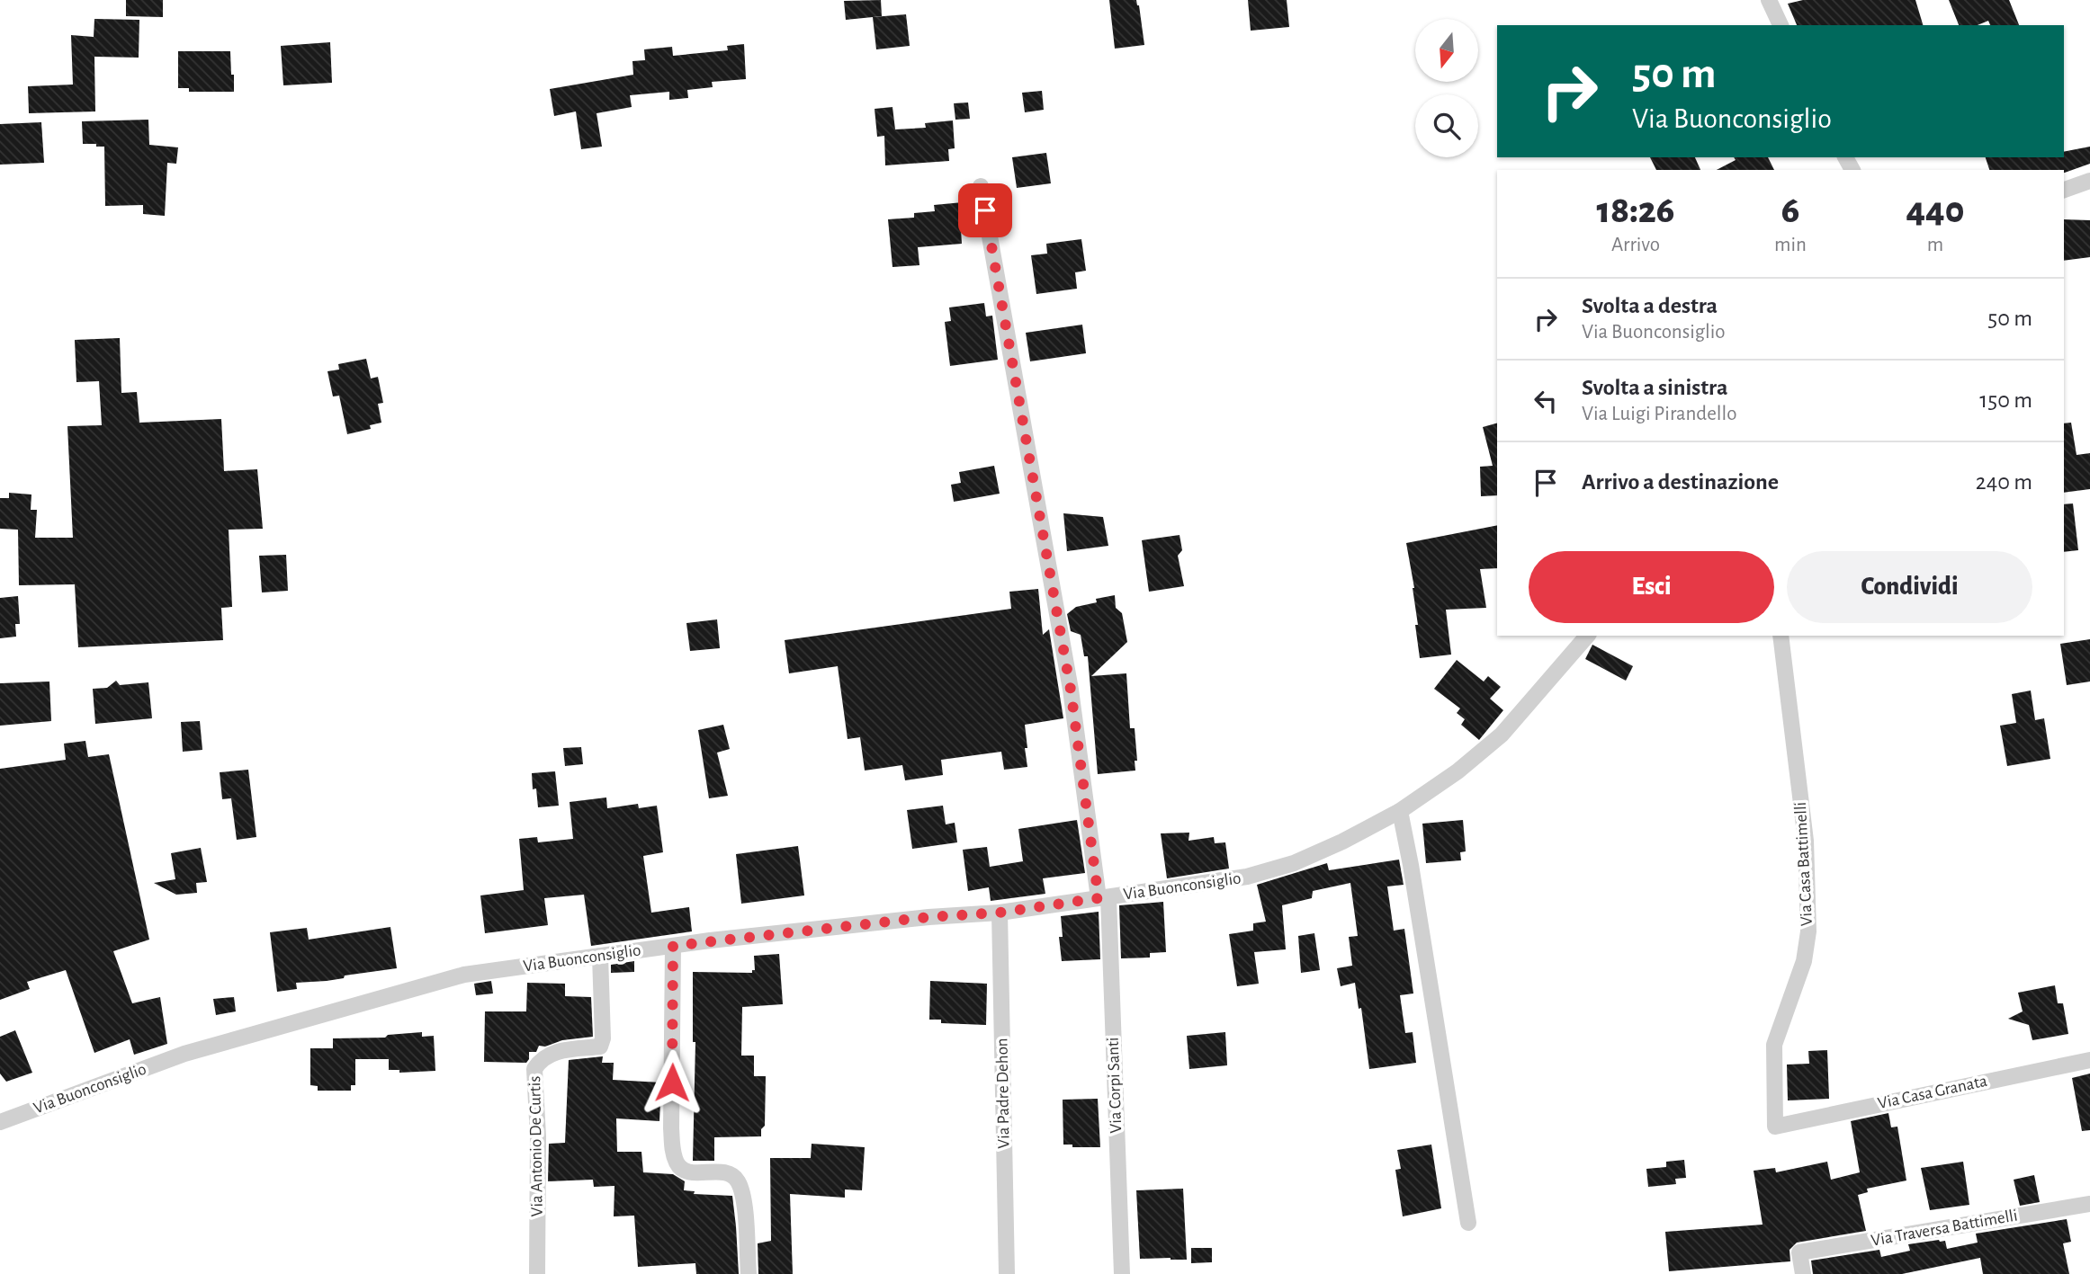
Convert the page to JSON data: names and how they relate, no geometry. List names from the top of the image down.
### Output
{
  "streets": {
    "street": [
      "Via Casa Battimelli",
      "Via Buonconsiglio",
      "Via Corpi Santi",
      "Via Casa Granata",
      "Via Padre Dehon",
      "Via Antonio De Curtis",
      "Via Traversa Battimelli"
    ]
  },
  "crossings": [
    ["Via Casa Battimelli", "Via Casa Granata"],
    ["Via Buonconsiglio", "Via Corpi Santi"],
    ["Via Buonconsiglio", "Via Padre Dehon"],
    ["Via Buonconsiglio", "Via Antonio De Curtis"]
  ],
  "north": "bottom",
  "page": {
    "turn": ["50 m", "Via Buonconsiglio"],
    "eta": [
      "18:26",
      "Arrivo",
      "6",
      "min",
      "440",
      "m"
    ],
    "list": [
      {
        "name": "Svolta a destra",
        "note": "Via Buonconsiglio",
        "value": "50 m"
      },
      {
        "name": "Svolta a sinistra",
        "note": "Via Luigi Pirandello",
        "value": "150 m"
      },
      {
        "name": "Arrivo a destinazione",
        "value": "240 m"
      }
    ],
    "buttons": ["Esci", "Condividi"]
  }
}
